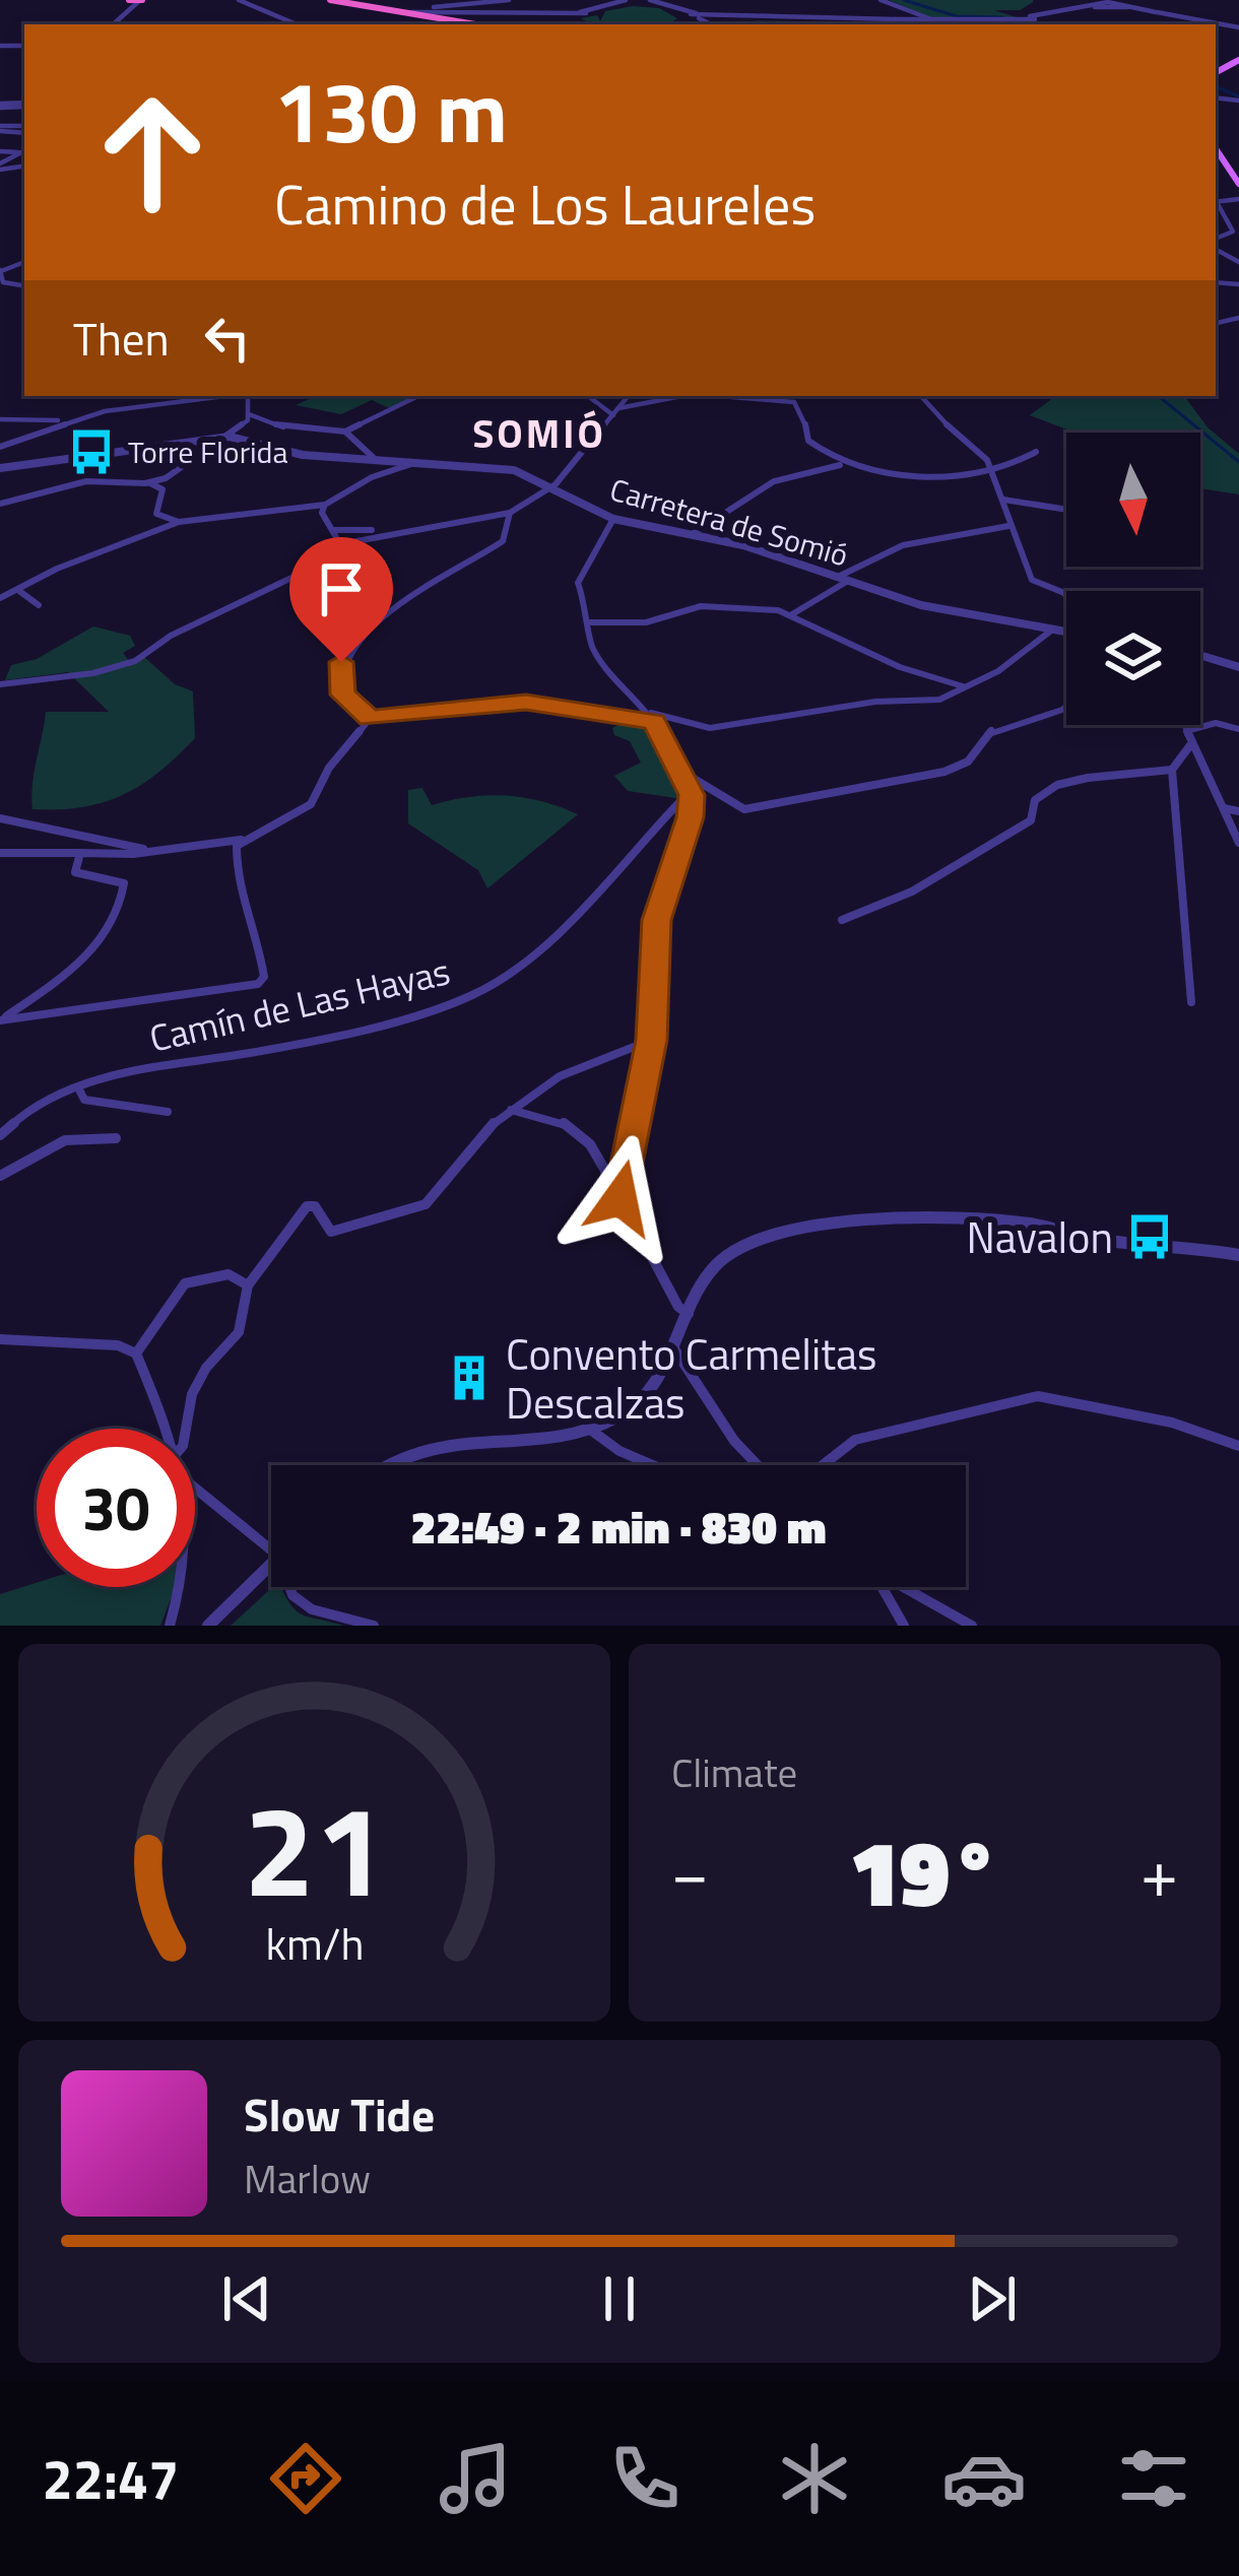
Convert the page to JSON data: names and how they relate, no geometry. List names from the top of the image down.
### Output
{
  "streets": {
    "street": ["Carretera de Somió", "Camín de Las Hayas"]
  },
  "districts": ["SOMIÓ"],
  "places": {
    "bus stop": ["Torre Florida", "Navalon"],
    "building": ["Convento Carmelitas Descalzas"]
  },
  "north": "bottom",
  "page": {
    "turn": ["130 m", "Camino de Los Laureles"],
    "then": "Then",
    "limit": "30",
    "trip": "22:49 · 2 min · 830 m",
    "tile": "Climate",
    "heat": ["−", "19°", "+"],
    "song": ["Slow Tide", "Marlow"],
    "tabs": "22:47",
    "gauge": ["21", "km/h"]
  }
}
